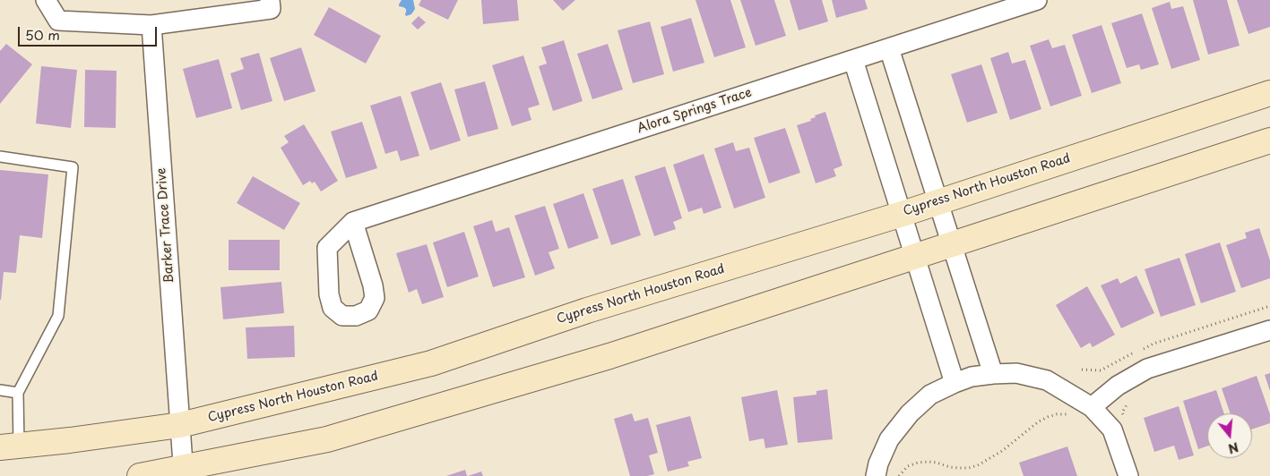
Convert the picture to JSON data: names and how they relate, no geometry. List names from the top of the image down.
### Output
{
  "streets": {
    "main road": ["Cypress North Houston Road"],
    "street": ["Alora Springs Trace", "Barker Trace Drive"]
  },
  "crossings": [
    ["Cypress North Houston Road", "Barker Trace Drive"]
  ],
  "scale_bar": "50 m",
  "north": "bottom"
}
